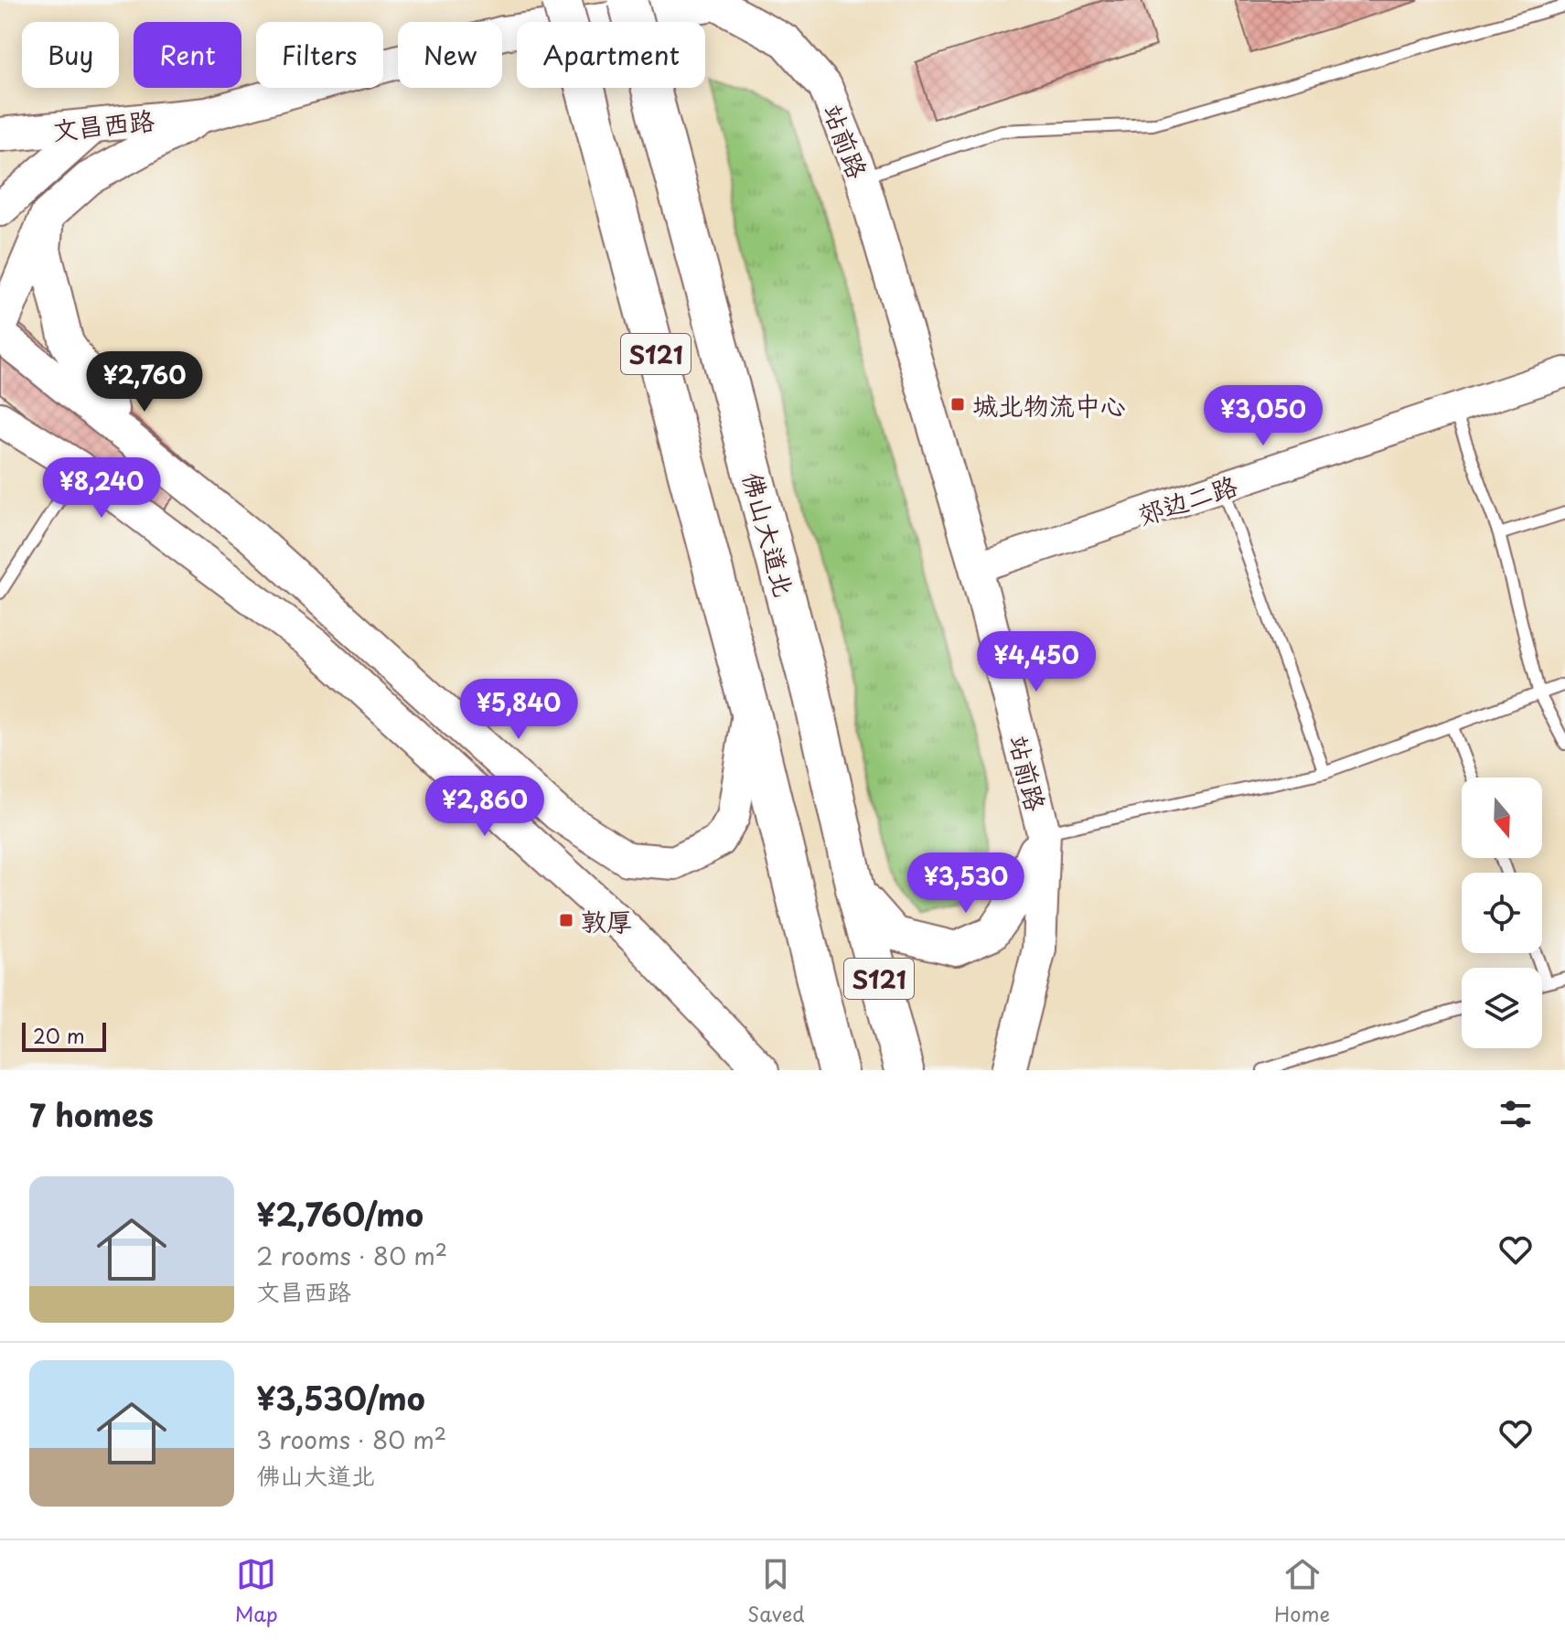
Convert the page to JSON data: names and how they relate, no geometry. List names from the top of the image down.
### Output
{
  "streets": {
    "highway": ["S121", "佛山大道北"],
    "main road": ["文昌西路", "站前路"],
    "street": ["郊边二路"]
  },
  "crossings": [
    ["文昌西路", "站前路"],
    ["站前路", "郊边二路"]
  ],
  "places": {
    "transit": ["城北物流中心", "敦厚"]
  },
  "scale_bar": "20 m",
  "north": "bottom",
  "page": {
    "chip": [
      "Buy",
      "Rent",
      "Filters",
      "New",
      "Apartment"
    ],
    "price": [
      "¥2,760",
      "¥3,050",
      "¥8,240",
      "¥4,450",
      "¥5,840",
      "¥2,860",
      "¥3,530"
    ],
    "scale": "20 m",
    "heading": "7 homes",
    "list": [
      {
        "name": "¥2,760/mo",
        "note": "2 rooms · 80 m² · 文昌西路"
      },
      {
        "name": "¥3,530/mo",
        "note": "3 rooms · 80 m² · 佛山大道北"
      }
    ],
    "tabs": ["Map", "Saved", "Home"]
  }
}
